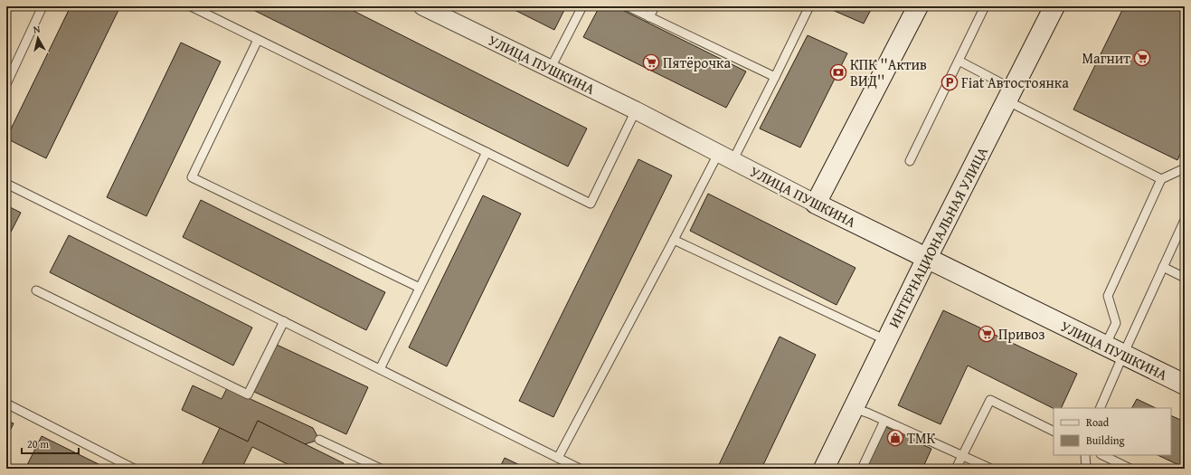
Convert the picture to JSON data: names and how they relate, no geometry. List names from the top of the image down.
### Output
{
  "streets": {
    "main road": ["УЛИЦА ПУШКИНА", "ИНТЕРНАЦИОНАЛЬНАЯ УЛИЦА"]
  },
  "crossings": [
    ["УЛИЦА ПУШКИНА", "ИНТЕРНАЦИОНАЛЬНАЯ УЛИЦА"]
  ],
  "places": {
    "supermarket": ["Магнит", "Пятёрочка", "Привоз"],
    "bank": ["КПК ''Актив ВИД''"],
    "parking": ["Fiat Автостоянка"],
    "shop": ["ТМК"]
  },
  "legend": ["Road", "Building"],
  "scale_bar": "20 m",
  "north": "top"
}
